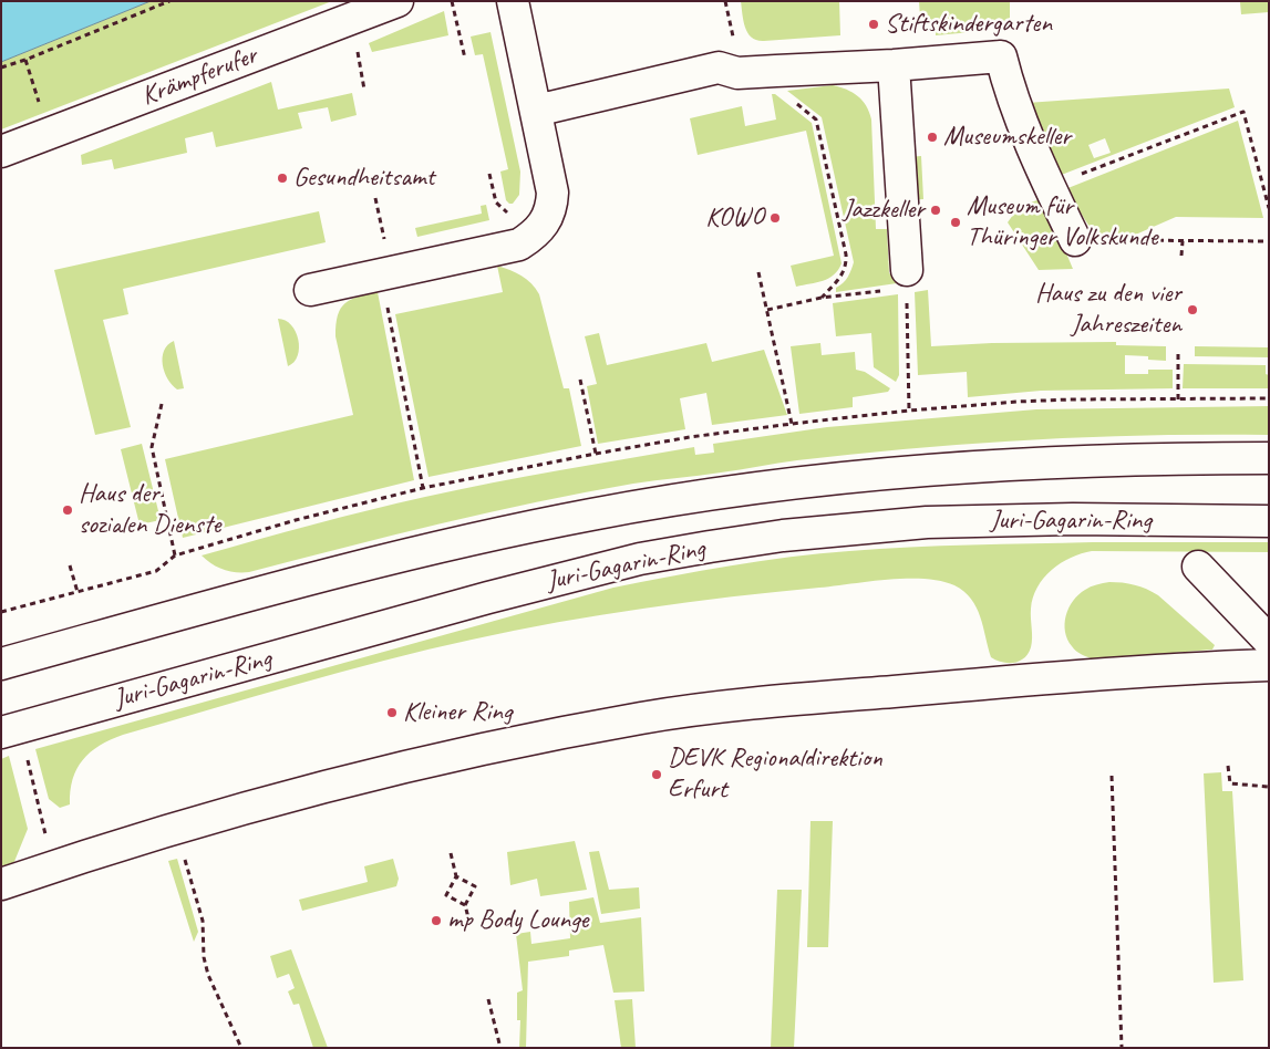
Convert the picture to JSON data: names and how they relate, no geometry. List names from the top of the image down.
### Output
{
  "streets": {
    "street": ["Krämpferufer", "Juri-Gagarin-Ring"]
  },
  "places": [
    "Stiftskindergarten",
    "Museumskeller",
    "Gesundheitsamt",
    "Jazzkeller",
    "KOWO",
    "Museum für Thüringer Volkskunde",
    "Haus zu den vier Jahreszeiten",
    "Haus der sozialen Dienste",
    "Kleiner Ring",
    "DEVK Regionaldirektion Erfurt",
    "mp Body Lounge"
  ]
}
